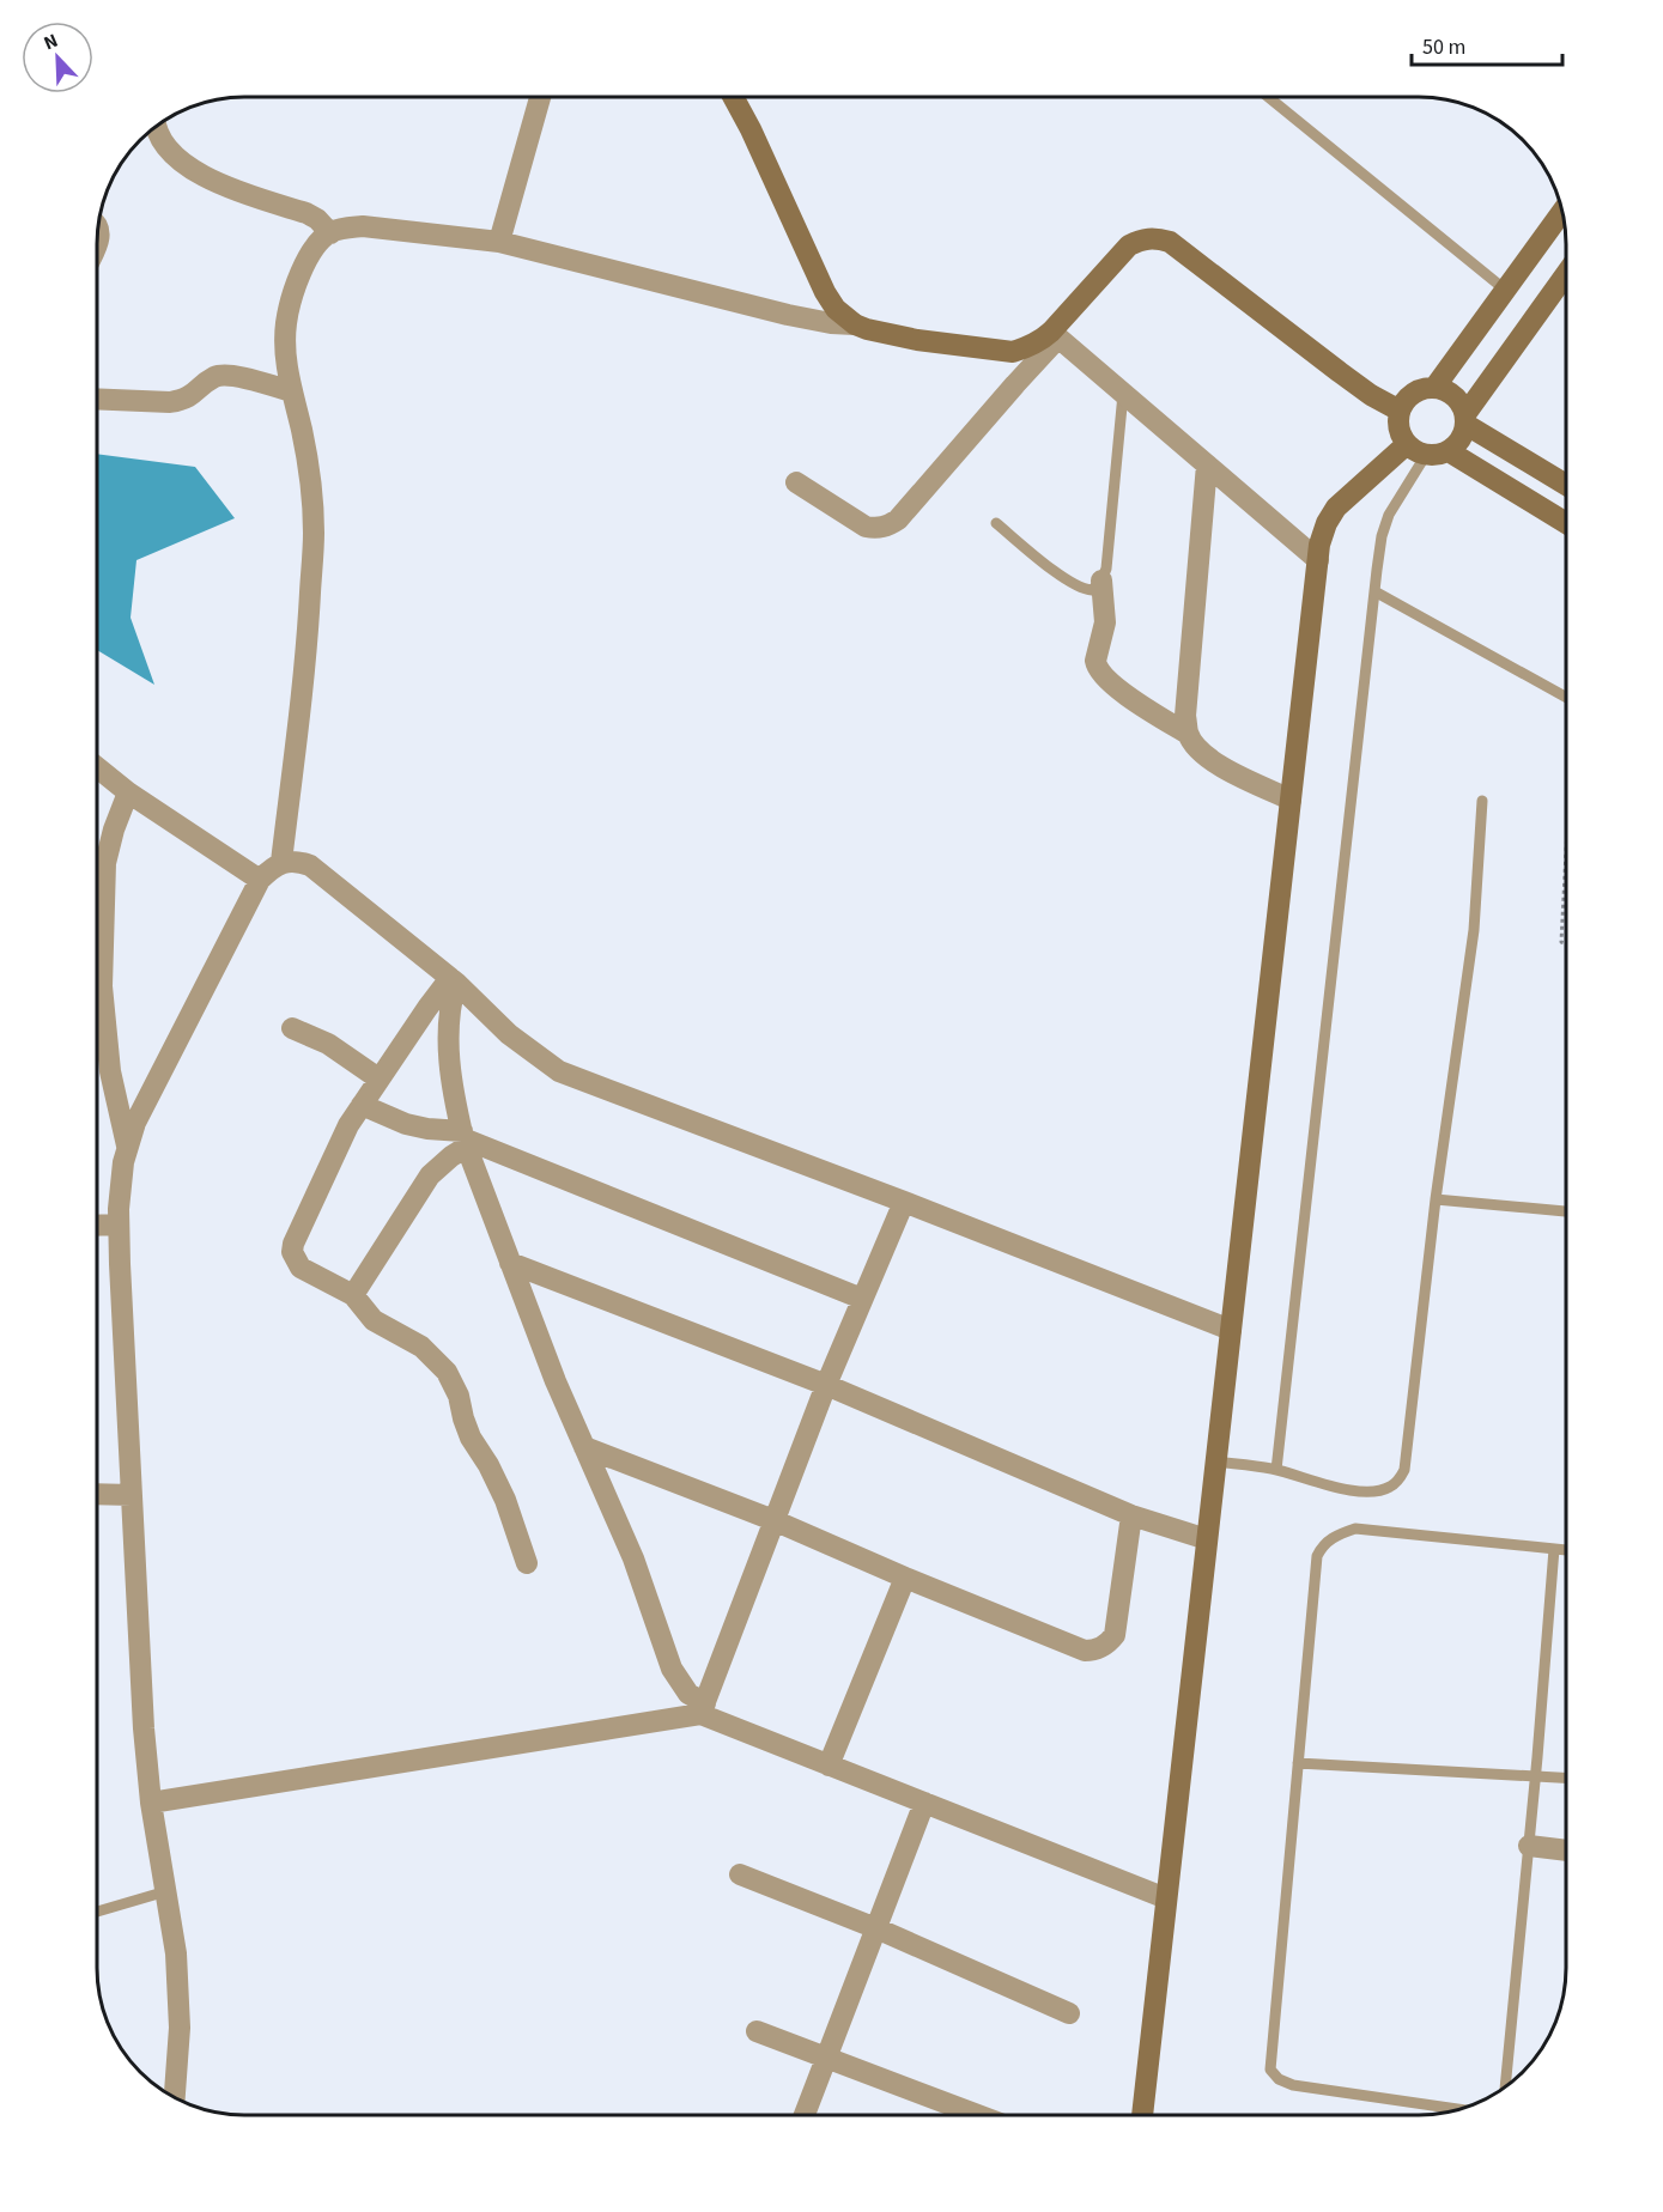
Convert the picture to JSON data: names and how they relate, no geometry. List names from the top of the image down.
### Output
{
  "scale_bar": "50 m",
  "north": "top left"
}
